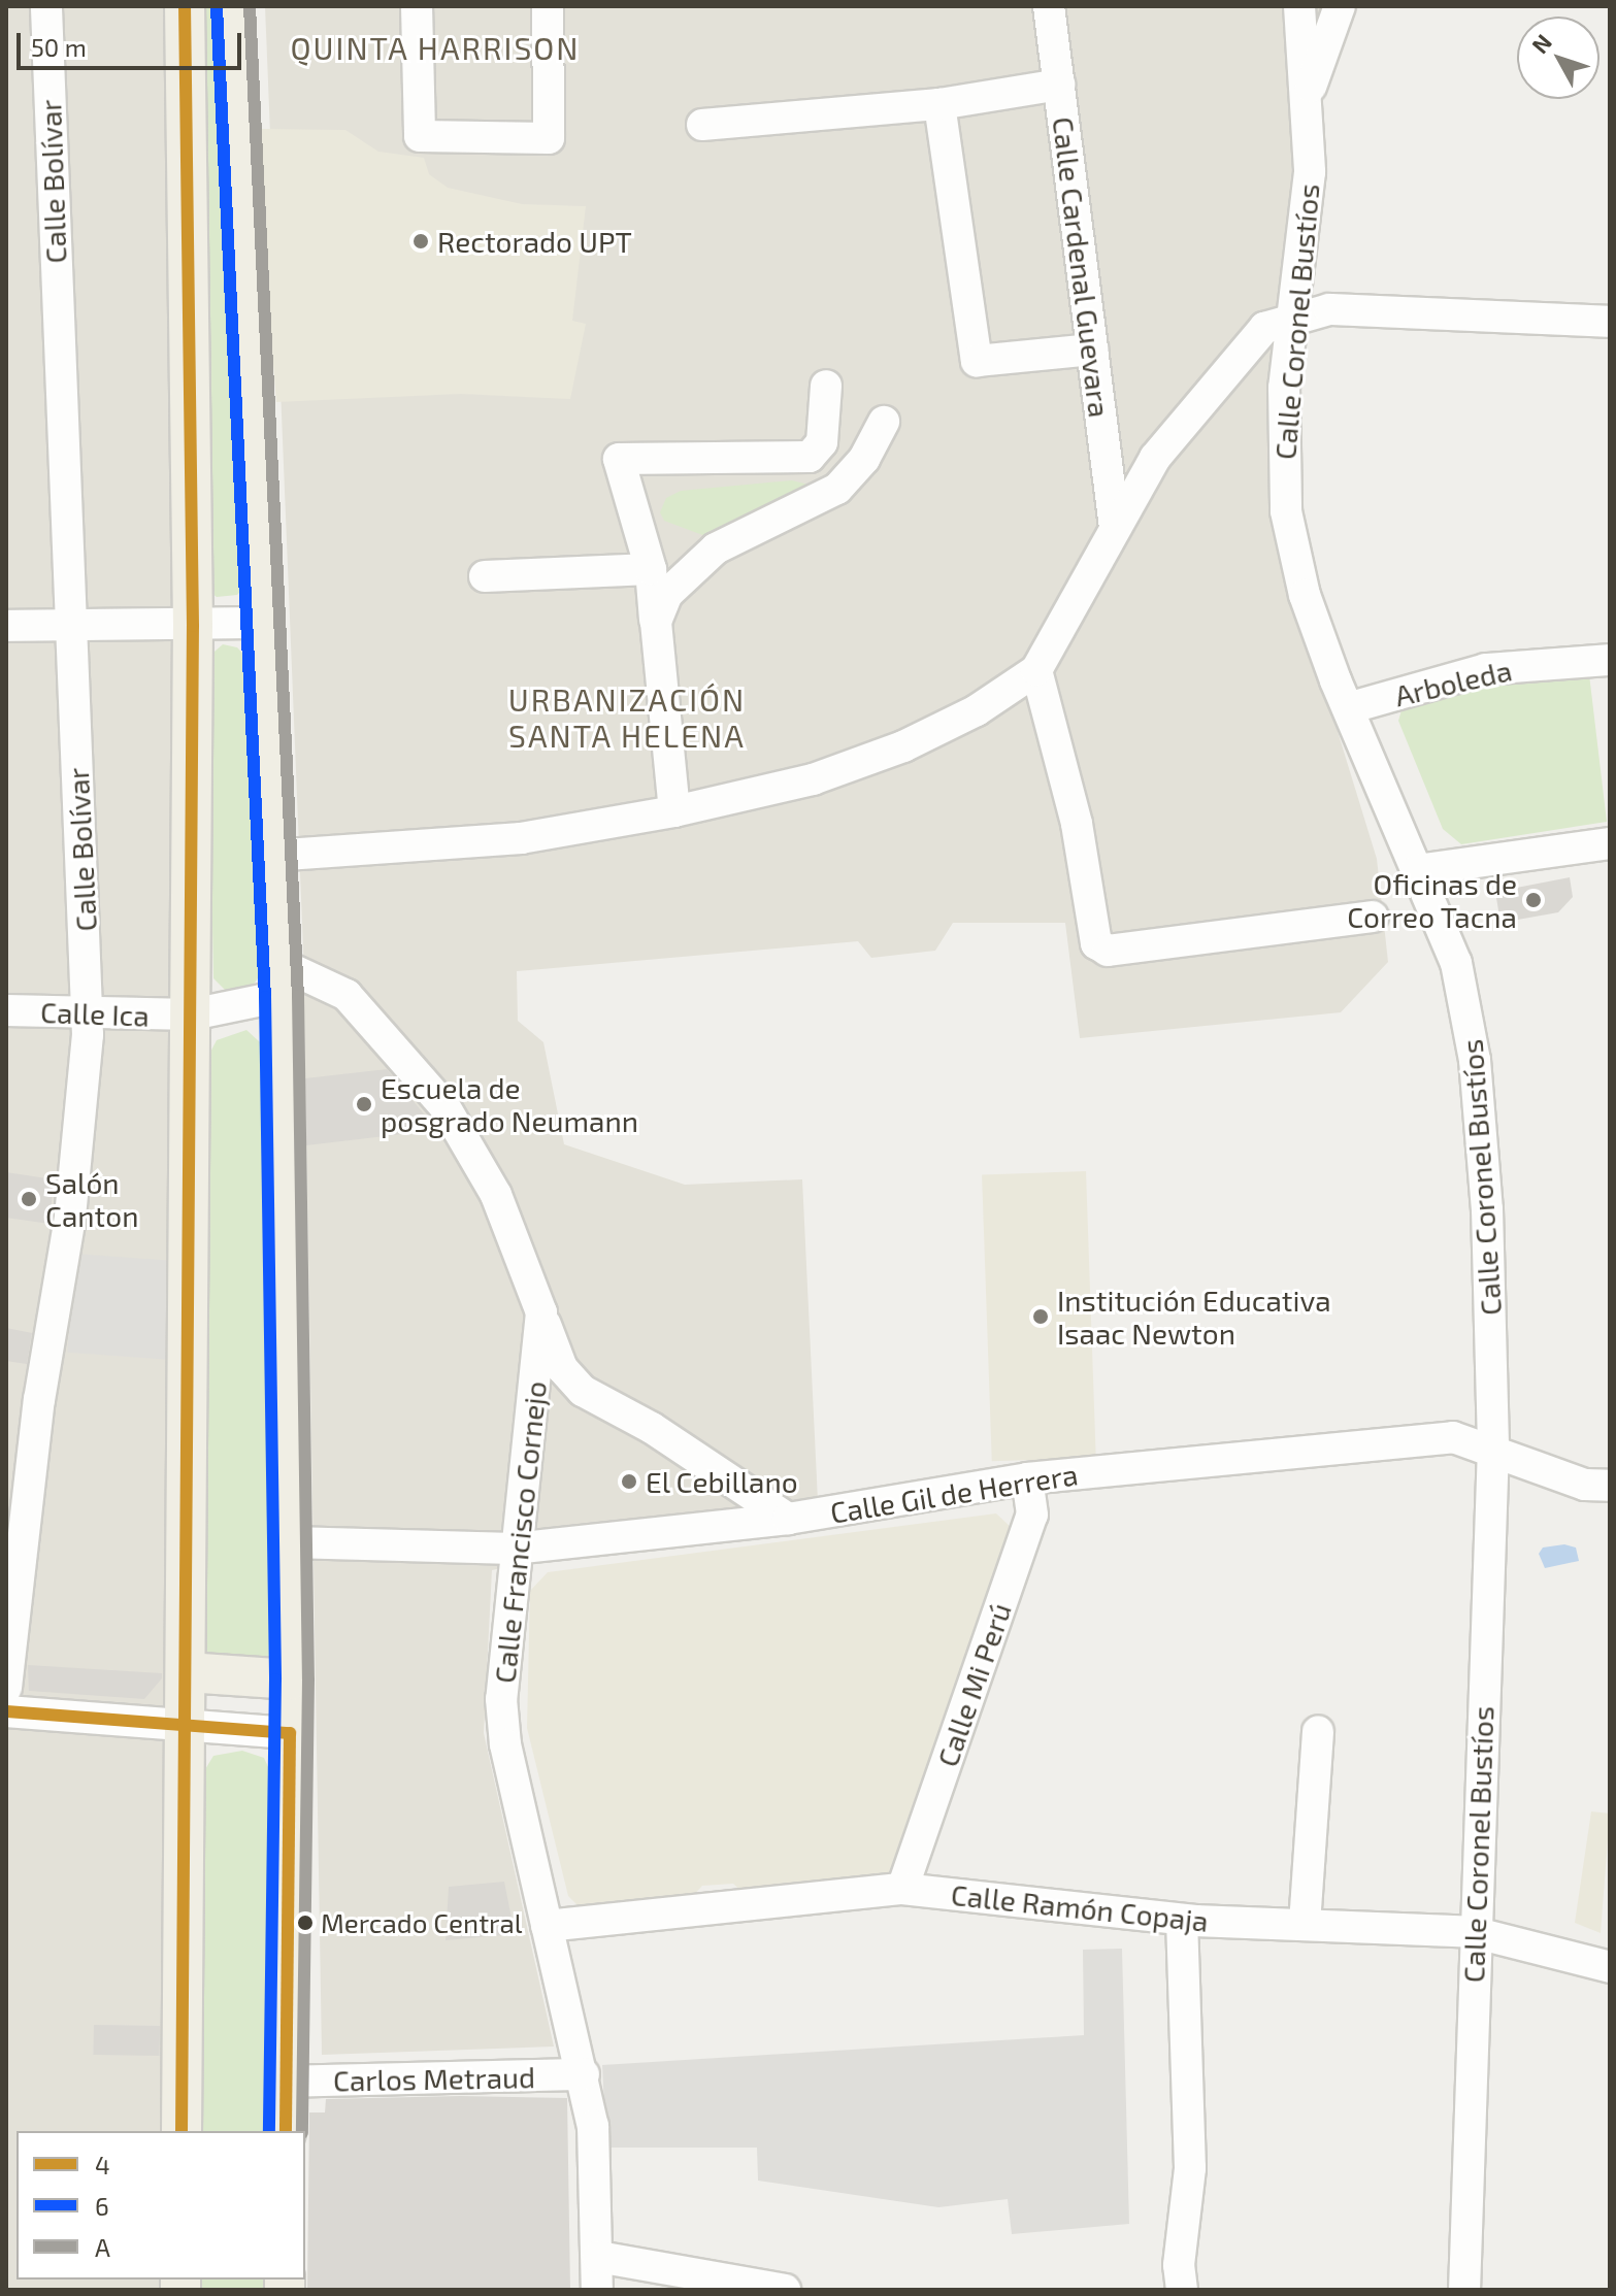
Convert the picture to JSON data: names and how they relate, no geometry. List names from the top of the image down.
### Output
{
  "streets": {
    "street": [
      "Calle Bolívar",
      "Calle Cardenal Guevara",
      "Calle Coronel Bustíos",
      "Arboleda",
      "Calle Ica",
      "Calle Gil de Herrera",
      "Calle Francisco Cornejo",
      "Calle Mi Perú",
      "Calle Ramón Copaja",
      "Carlos Metraud"
    ]
  },
  "crossings": [
    ["Calle Bolívar", "Calle Ica"],
    ["Calle Coronel Bustíos", "Arboleda"],
    ["Calle Coronel Bustíos", "Calle Gil de Herrera"],
    ["Calle Coronel Bustíos", "Calle Ramón Copaja"],
    ["Calle Ica", "Calle Francisco Cornejo"],
    ["Calle Gil de Herrera", "Calle Francisco Cornejo"],
    ["Calle Gil de Herrera", "Calle Mi Perú"],
    ["Calle Francisco Cornejo", "Calle Ramón Copaja"],
    ["Calle Francisco Cornejo", "Carlos Metraud"],
    ["Calle Mi Perú", "Calle Ramón Copaja"]
  ],
  "districts": ["QUINTA HARRISON", "URBANIZACIÓN SANTA HELENA"],
  "places": [
    "Rectorado UPT",
    "Oficinas de Correo Tacna",
    "Escuela de posgrado Neumann",
    "Salón Canton",
    "Institución Educativa Isaac Newton",
    "El Cebillano",
    "Mercado Central"
  ],
  "lines": ["transit line 4", "transit line A", "transit line 6"],
  "legend": ["4", "6", "A"],
  "scale_bar": "50 m",
  "north": "top left"
}
